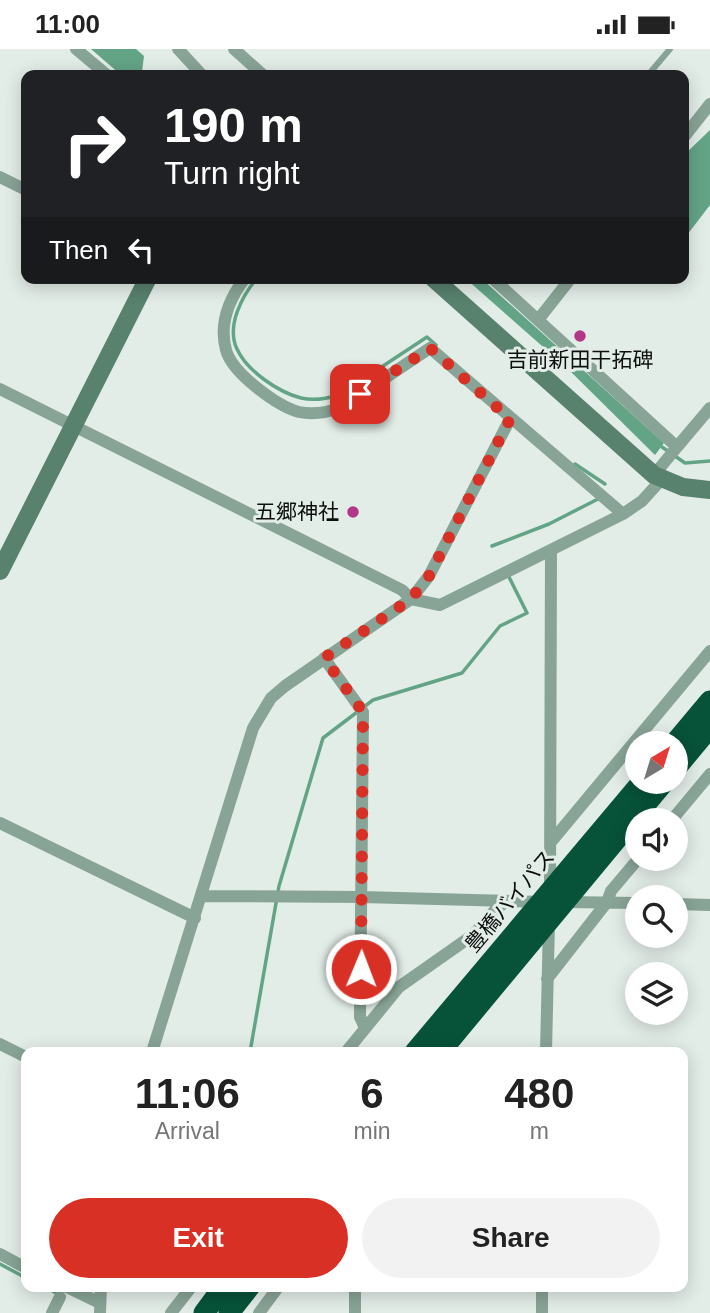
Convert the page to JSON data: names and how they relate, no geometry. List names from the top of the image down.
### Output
{
  "streets": {
    "highway": ["豊橋バイパス"]
  },
  "places": ["吉前新田干拓碑", "五郷神社"],
  "north": "top right",
  "page": {
    "status": "11:00",
    "turn": ["190 m", "Turn right"],
    "then": "Then",
    "eta": [
      "11:06",
      "Arrival",
      "6",
      "min",
      "480",
      "m"
    ],
    "buttons": ["Exit", "Share"]
  }
}
